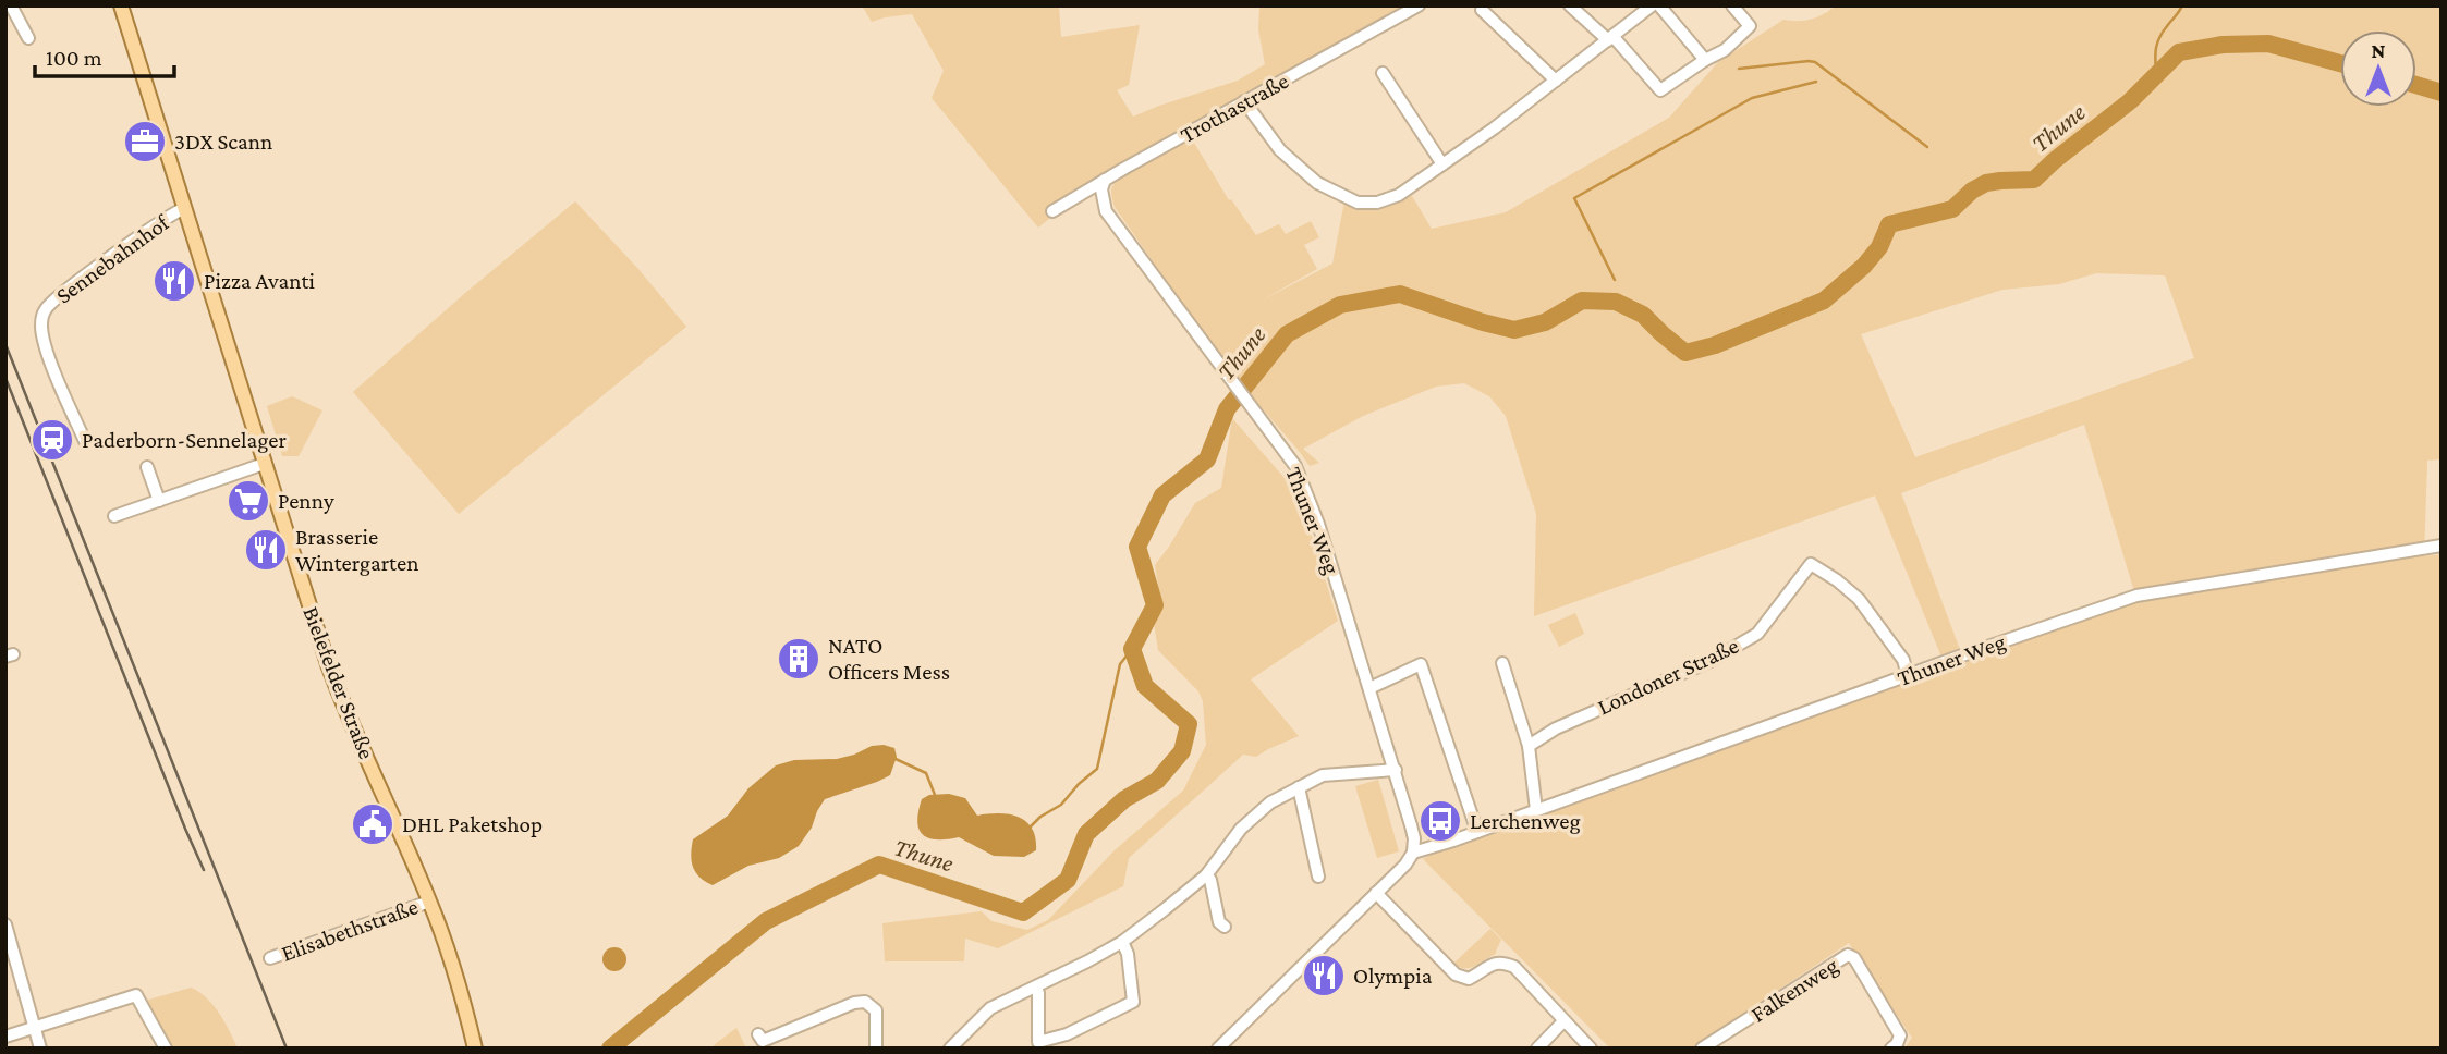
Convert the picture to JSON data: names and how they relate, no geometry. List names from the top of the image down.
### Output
{
  "streets": {
    "main road": ["Bielefelder Straße"],
    "street": [
      "Trothastraße",
      "Sennebahnhof",
      "Thuner Weg",
      "Londoner Straße",
      "Elisabethstraße",
      "Falkenweg"
    ]
  },
  "crossings": [
    ["Trothastraße", "Thuner Weg"],
    ["Sennebahnhof", "Bielefelder Straße"],
    ["Thuner Weg", "Londoner Straße"],
    ["Bielefelder Straße", "Elisabethstraße"]
  ],
  "water": ["Thune"],
  "places": {
    "office": ["3DX Scann"],
    "restaurant": ["Pizza Avanti", "Brasserie Wintergarten", "Olympia"],
    "station": ["Paderborn-Sennelager"],
    "supermarket": ["Penny"],
    "building": ["NATO Officers Mess"],
    "bus stop": ["Lerchenweg"],
    "public building": ["DHL Paketshop"]
  },
  "scale_bar": "100 m",
  "north": "top"
}
